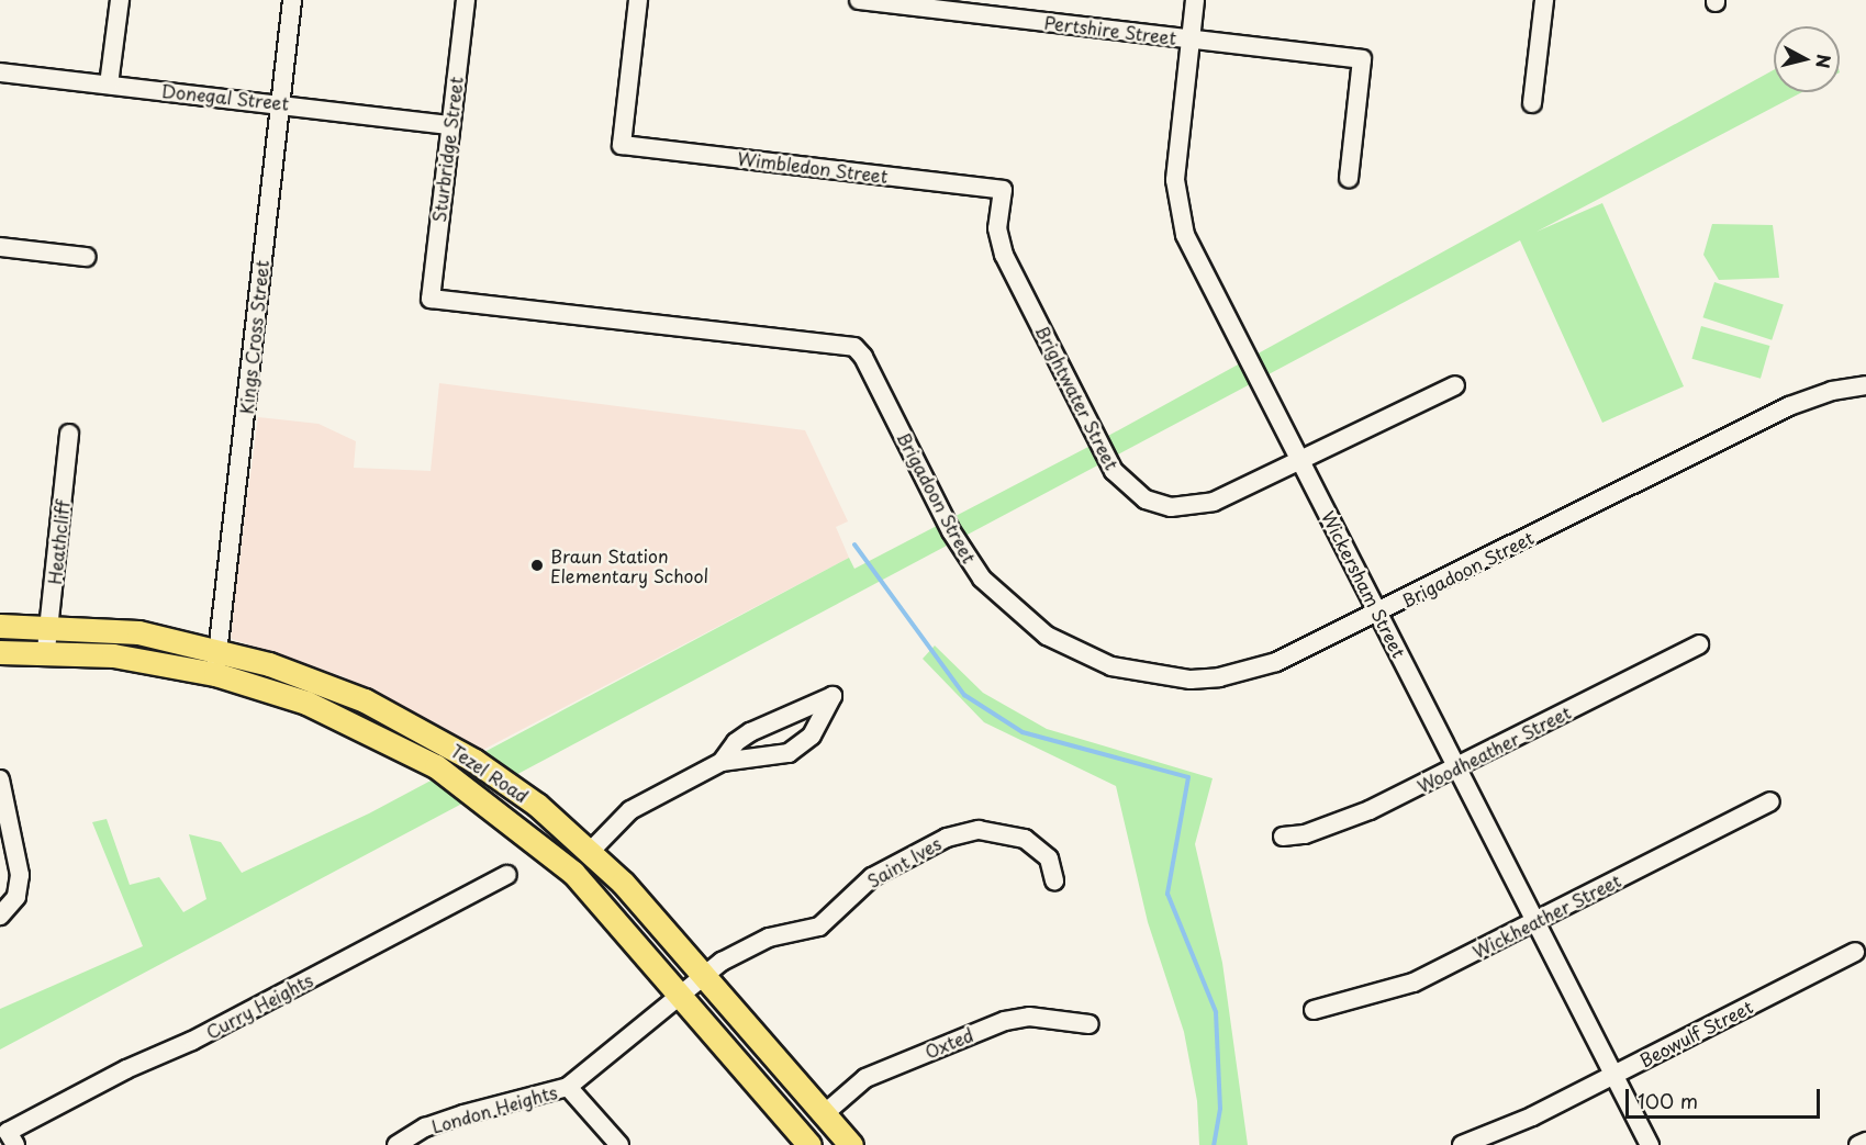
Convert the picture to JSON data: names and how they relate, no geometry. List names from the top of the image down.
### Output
{
  "streets": {
    "main road": ["Tezel Road"],
    "street": [
      "Pertshire Street",
      "Donegal Street",
      "Sturbridge Street",
      "Wimbledon Street",
      "Kings Cross Street",
      "Brightwater Street",
      "Brigadoon Street",
      "Heathcliff",
      "Wickersham Street",
      "Woodheather Street",
      "Saint Ives",
      "Wickheather Street",
      "Curry Heights",
      "Beowulf Street",
      "Oxted",
      "London Heights"
    ]
  },
  "crossings": [
    ["Pertshire Street", "Wickersham Street"],
    ["Donegal Street", "Sturbridge Street"],
    ["Donegal Street", "Kings Cross Street"],
    ["Sturbridge Street", "Brigadoon Street"],
    ["Wimbledon Street", "Brightwater Street"],
    ["Kings Cross Street", "Tezel Road"],
    ["Brightwater Street", "Wickersham Street"],
    ["Brigadoon Street", "Wickersham Street"],
    ["Heathcliff", "Tezel Road"],
    ["Wickersham Street", "Woodheather Street"],
    ["Wickersham Street", "Wickheather Street"],
    ["Wickersham Street", "Beowulf Street"],
    ["Tezel Road", "Saint Ives"],
    ["Tezel Road", "Oxted"],
    ["Tezel Road", "London Heights"],
    ["Saint Ives", "London Heights"]
  ],
  "places": ["Braun Station Elementary School"],
  "scale_bar": "100 m",
  "north": "right"
}
